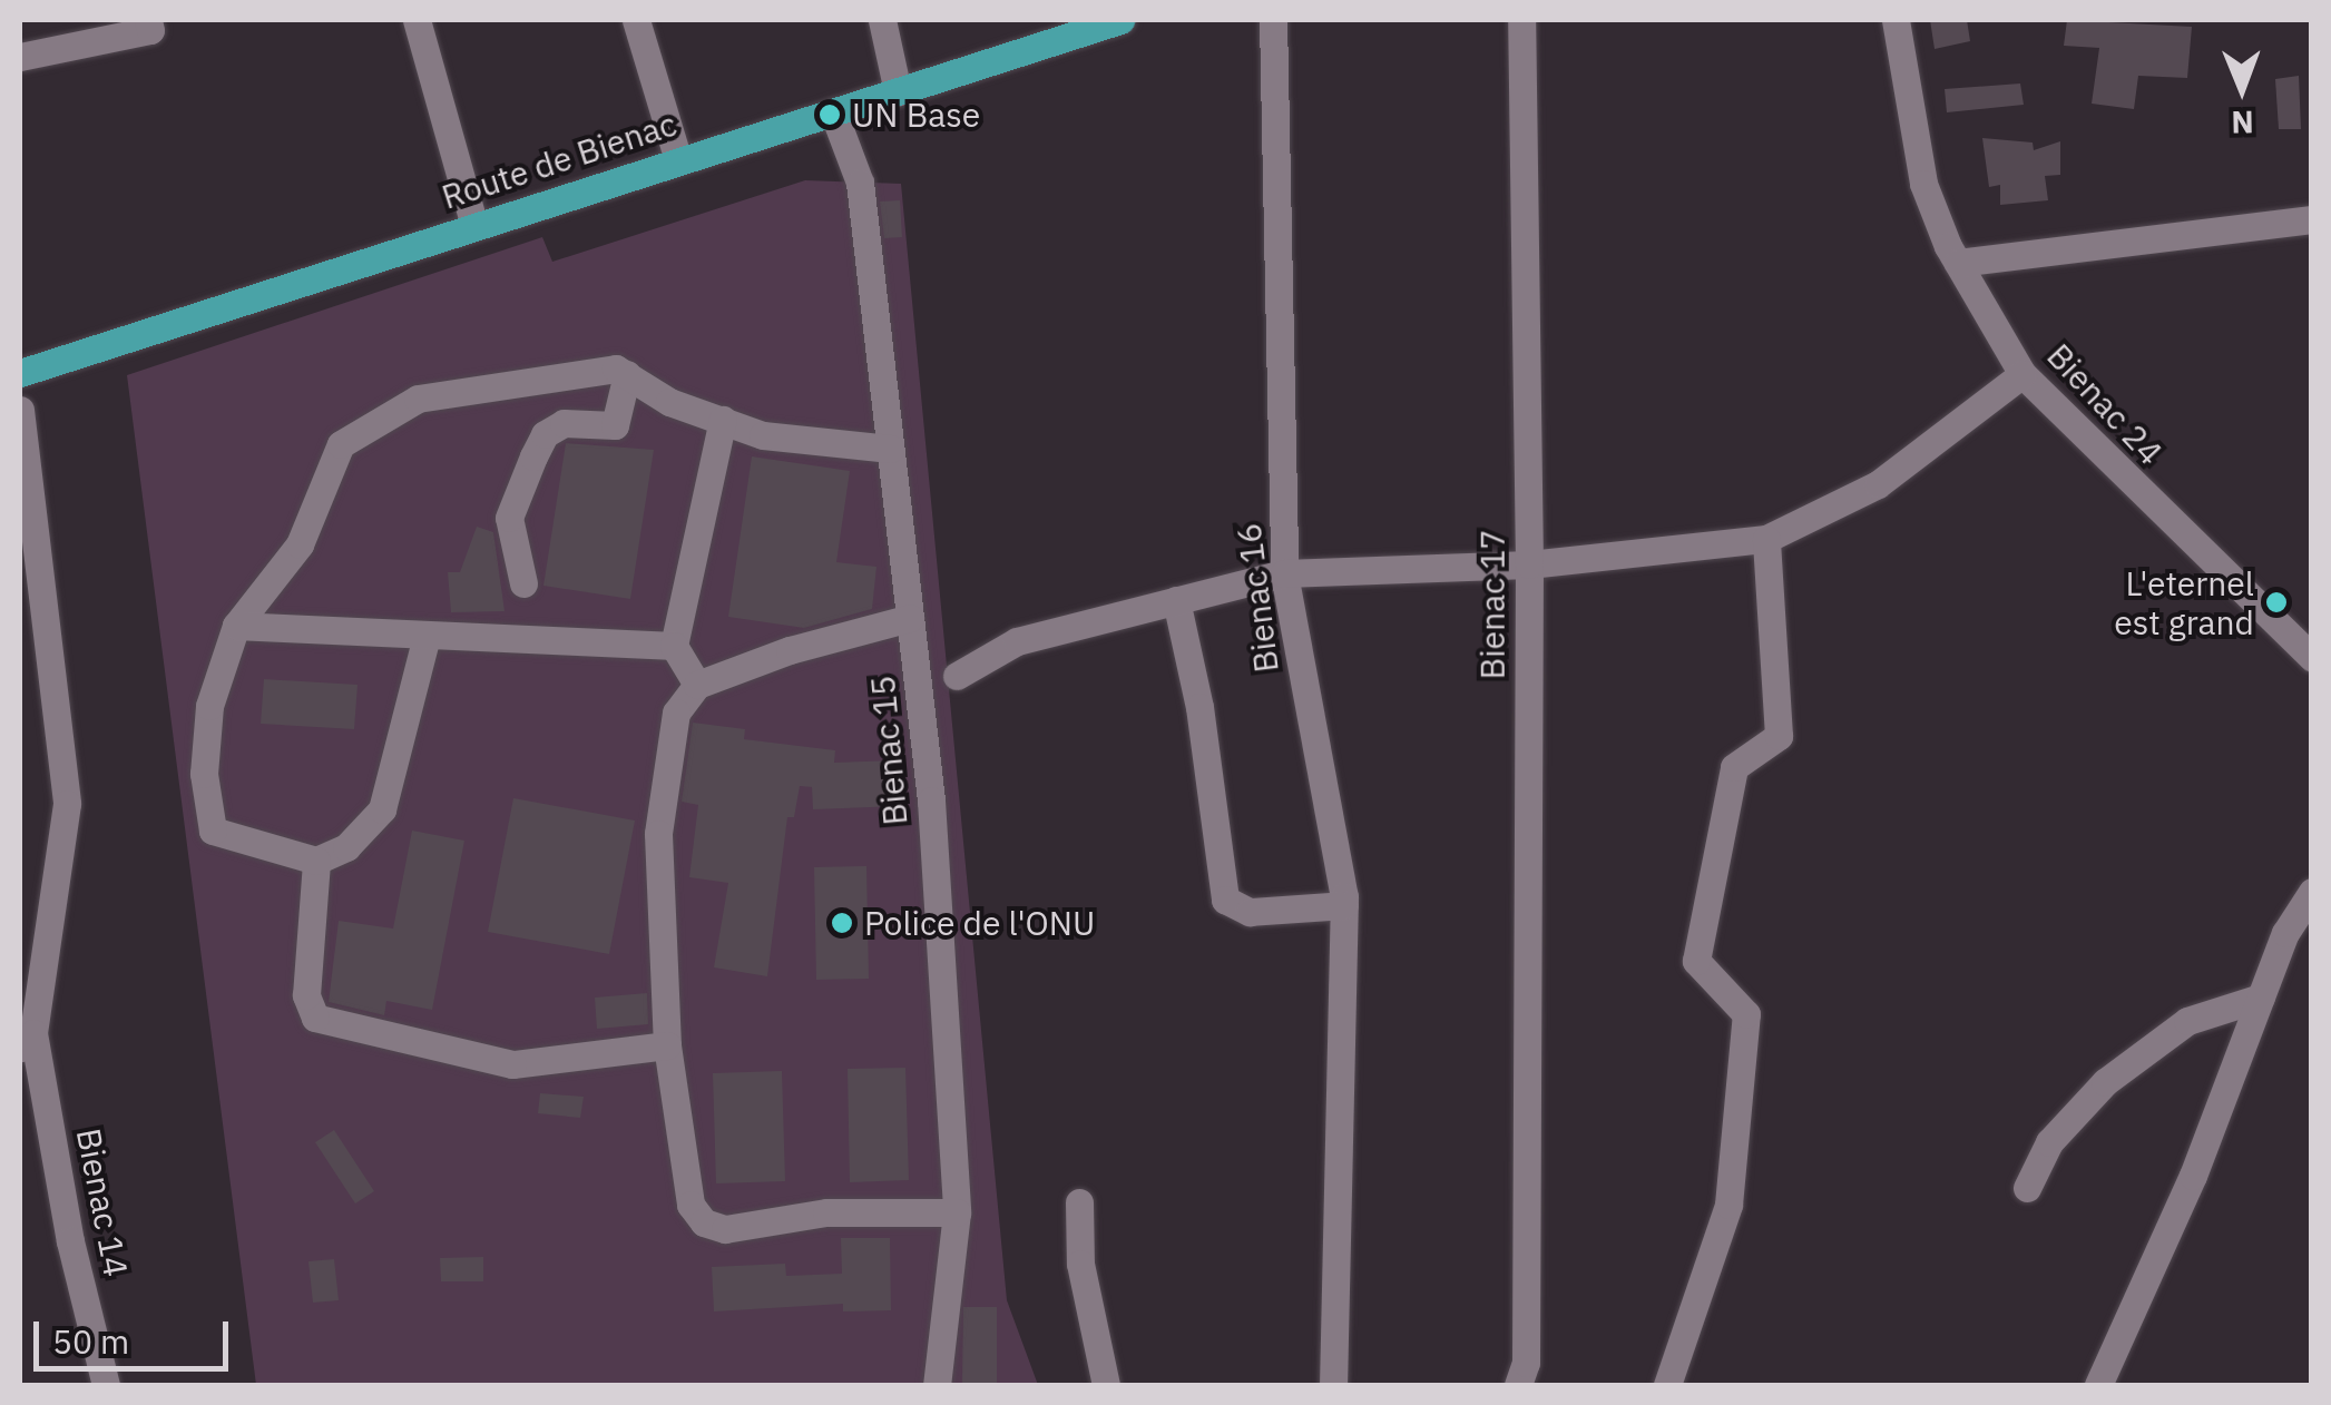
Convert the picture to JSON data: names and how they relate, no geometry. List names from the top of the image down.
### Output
{
  "streets": {
    "main road": ["Route de Bienac"],
    "street": [
      "Bienac 24",
      "Bienac 16",
      "Bienac 17",
      "Bienac 15",
      "Bienac 14"
    ]
  },
  "crossings": [
    ["Route de Bienac", "Bienac 15"]
  ],
  "places": ["UN Base", "L'eternel est grand", "Police de l'ONU"],
  "scale_bar": "50 m",
  "north": "bottom"
}
